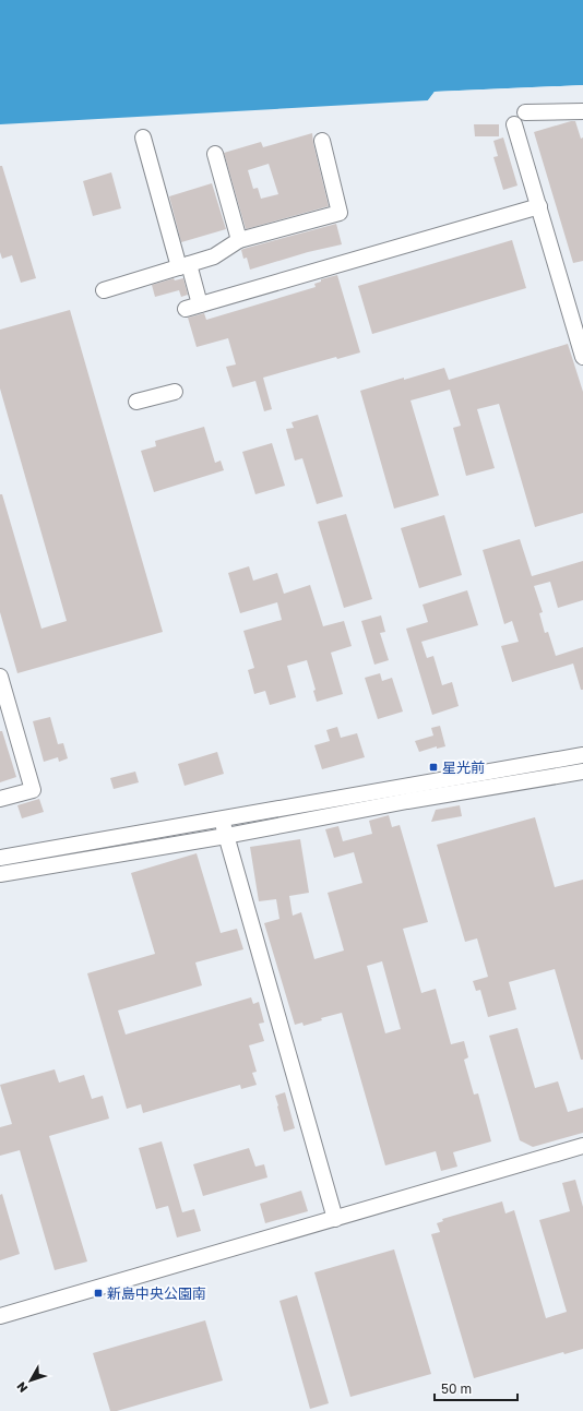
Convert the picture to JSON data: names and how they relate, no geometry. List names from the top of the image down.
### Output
{
  "places": {
    "transit": ["星光前", "新島中央公園南"]
  },
  "scale_bar": "50 m",
  "north": "bottom left"
}
